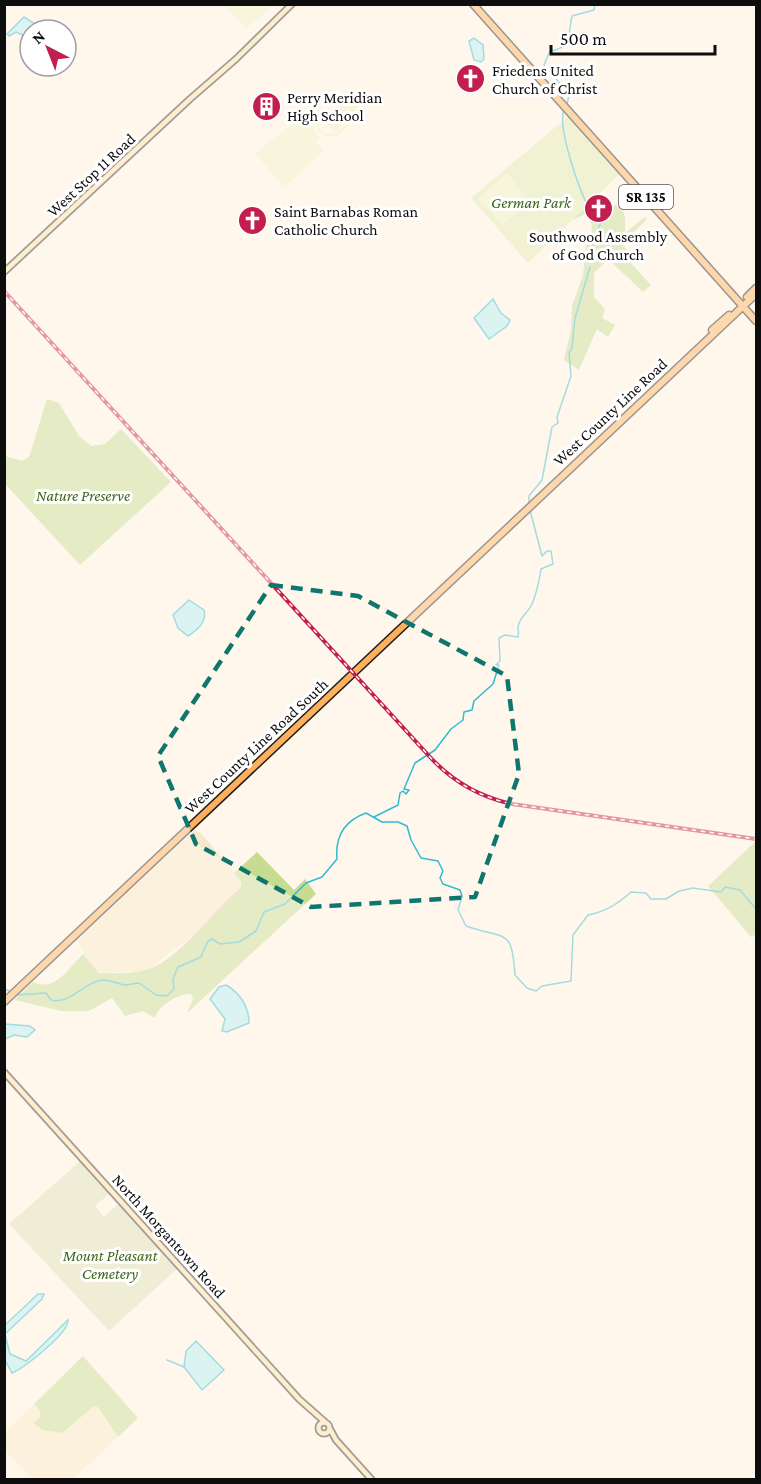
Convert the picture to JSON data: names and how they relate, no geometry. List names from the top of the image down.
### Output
{
  "streets": {
    "main road": [
      "West Stop 11 Road",
      "SR 135",
      "West County Line Road",
      "West County Line Road South",
      "North Morgantown Road"
    ]
  },
  "crossings": [
    ["SR 135", "West County Line Road"],
    ["West County Line Road", "West County Line Road South"]
  ],
  "parks": ["German Park", "Nature Preserve", "Mount Pleasant Cemetery"],
  "places": {
    "church": ["Friedens United Church of Christ", "Southwood Assembly of God Church", "Saint Barnabas Roman Catholic Church"],
    "building": ["Perry Meridian High School"]
  },
  "scale_bar": "500 m",
  "north": "top left"
}
